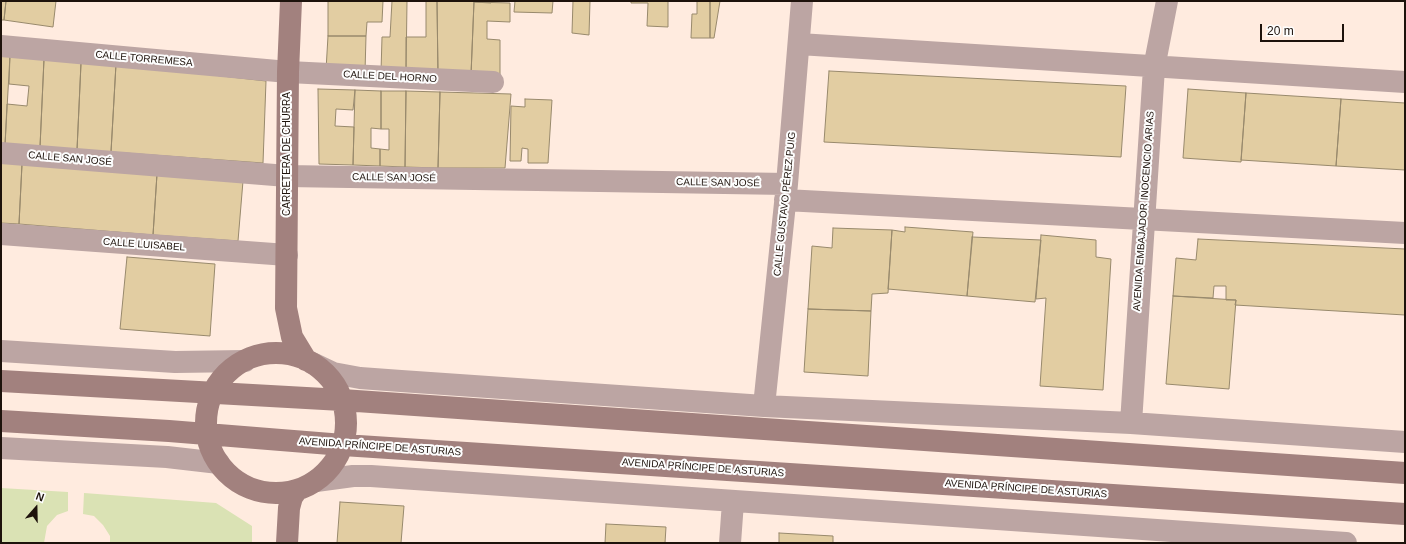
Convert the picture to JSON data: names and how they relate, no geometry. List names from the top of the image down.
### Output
{
  "streets": {
    "main road": ["CARRETERA DE CHURRA", "AVENIDA PRÍNCIPE DE ASTURIAS"],
    "street": [
      "CALLE TORREMESA",
      "CALLE DEL HORNO",
      "CALLE SAN JOSÉ",
      "CALLE GUSTAVO PÉREZ PUIG",
      "AVENIDA EMBAJADOR INOCENCIO ARIAS",
      "CALLE LUISABEL"
    ]
  },
  "crossings": [
    ["CALLE TORREMESA", "CALLE DEL HORNO"],
    ["CALLE TORREMESA", "CARRETERA DE CHURRA"],
    ["CALLE DEL HORNO", "CARRETERA DE CHURRA"],
    ["CARRETERA DE CHURRA", "CALLE SAN JOSÉ"],
    ["CARRETERA DE CHURRA", "CALLE LUISABEL"],
    ["CALLE SAN JOSÉ", "CALLE GUSTAVO PÉREZ PUIG"],
    ["CALLE SAN JOSÉ", "AVENIDA EMBAJADOR INOCENCIO ARIAS"]
  ],
  "scale_bar": "20 m",
  "north": "top"
}
